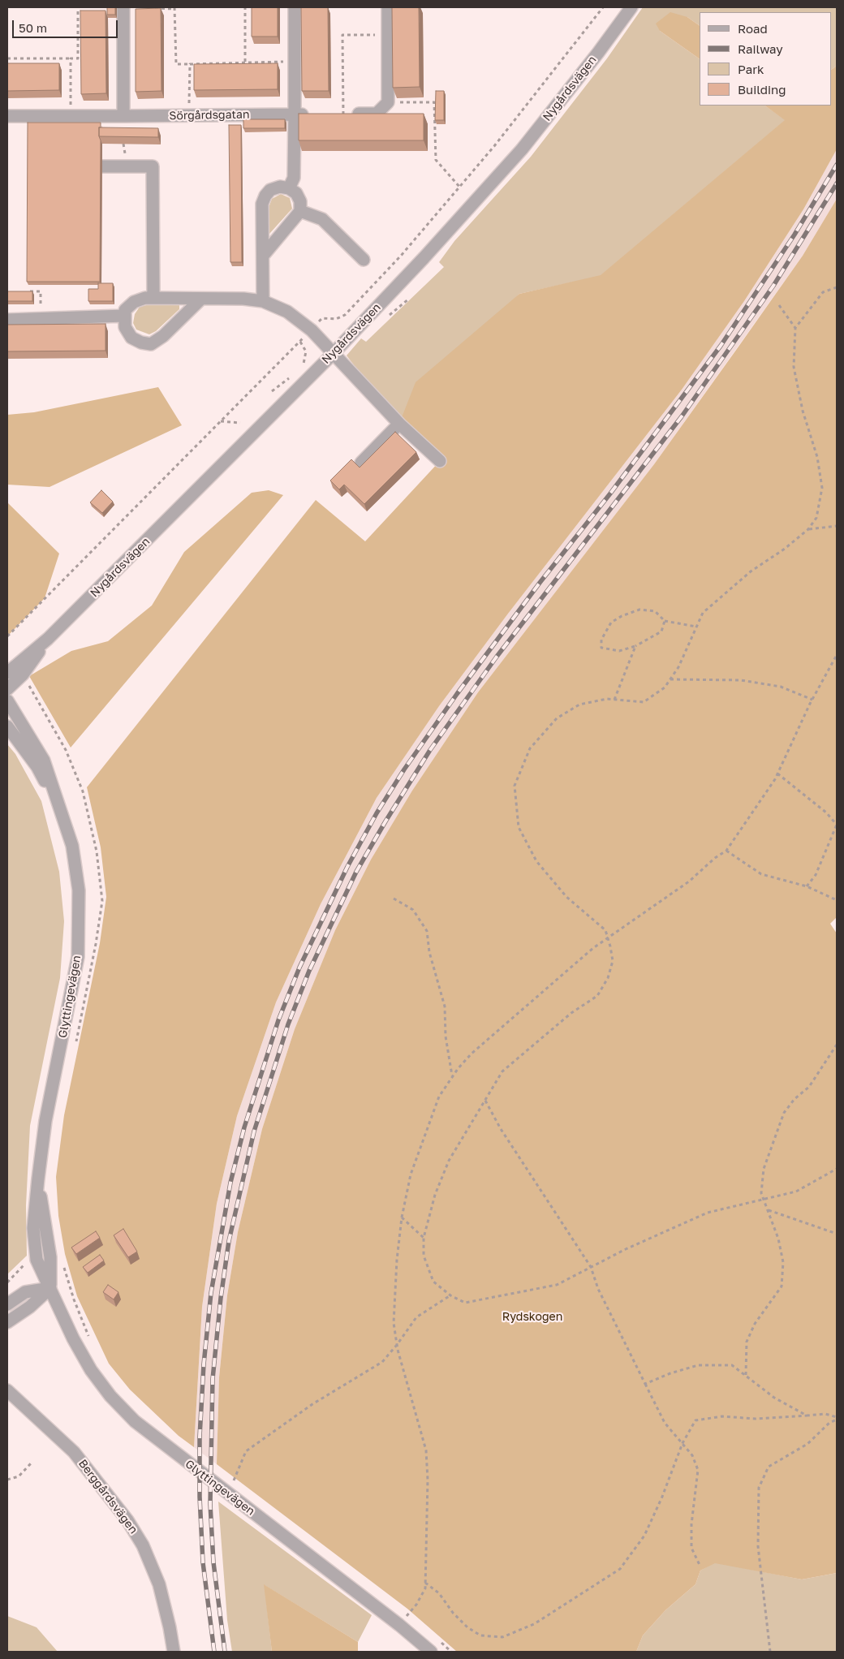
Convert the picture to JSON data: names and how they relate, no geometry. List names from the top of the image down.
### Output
{
  "streets": {
    "street": [
      "Nygårdsvägen",
      "Sörgårdsgatan",
      "Glyttingevägen",
      "Berggårdsvägen"
    ]
  },
  "parks": ["Rydskogen"],
  "legend": [
    "Road",
    "Railway",
    "Park",
    "Building"
  ],
  "scale_bar": "50 m"
}
